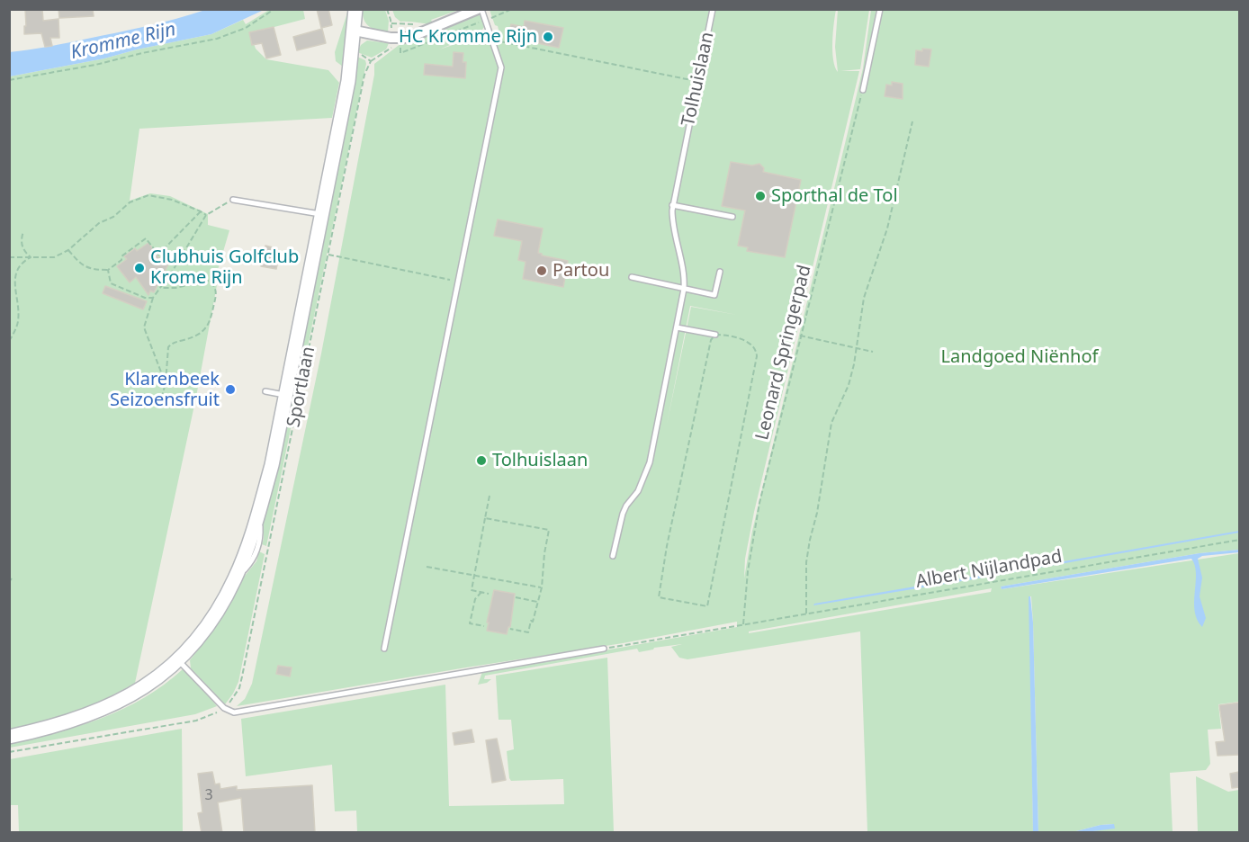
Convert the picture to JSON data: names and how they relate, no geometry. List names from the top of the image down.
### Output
{
  "streets": {
    "street": ["Sportlaan"],
    "lane": ["Tolhuislaan"],
    "path": ["Leonard Springerpad", "Albert Nijlandpad"]
  },
  "crossings": [
    ["Leonard Springerpad", "Albert Nijlandpad"]
  ],
  "water": ["Kromme Rijn"],
  "parks": ["Landgoed Niënhof"],
  "places": [
    "HC Kromme Rijn",
    "Sporthal de Tol",
    "Clubhuis Golfclub Krome Rijn",
    "Partou",
    "Klarenbeek Seizoensfruit",
    "Tolhuislaan"
  ],
  "house_numbers": ["3"]
}
